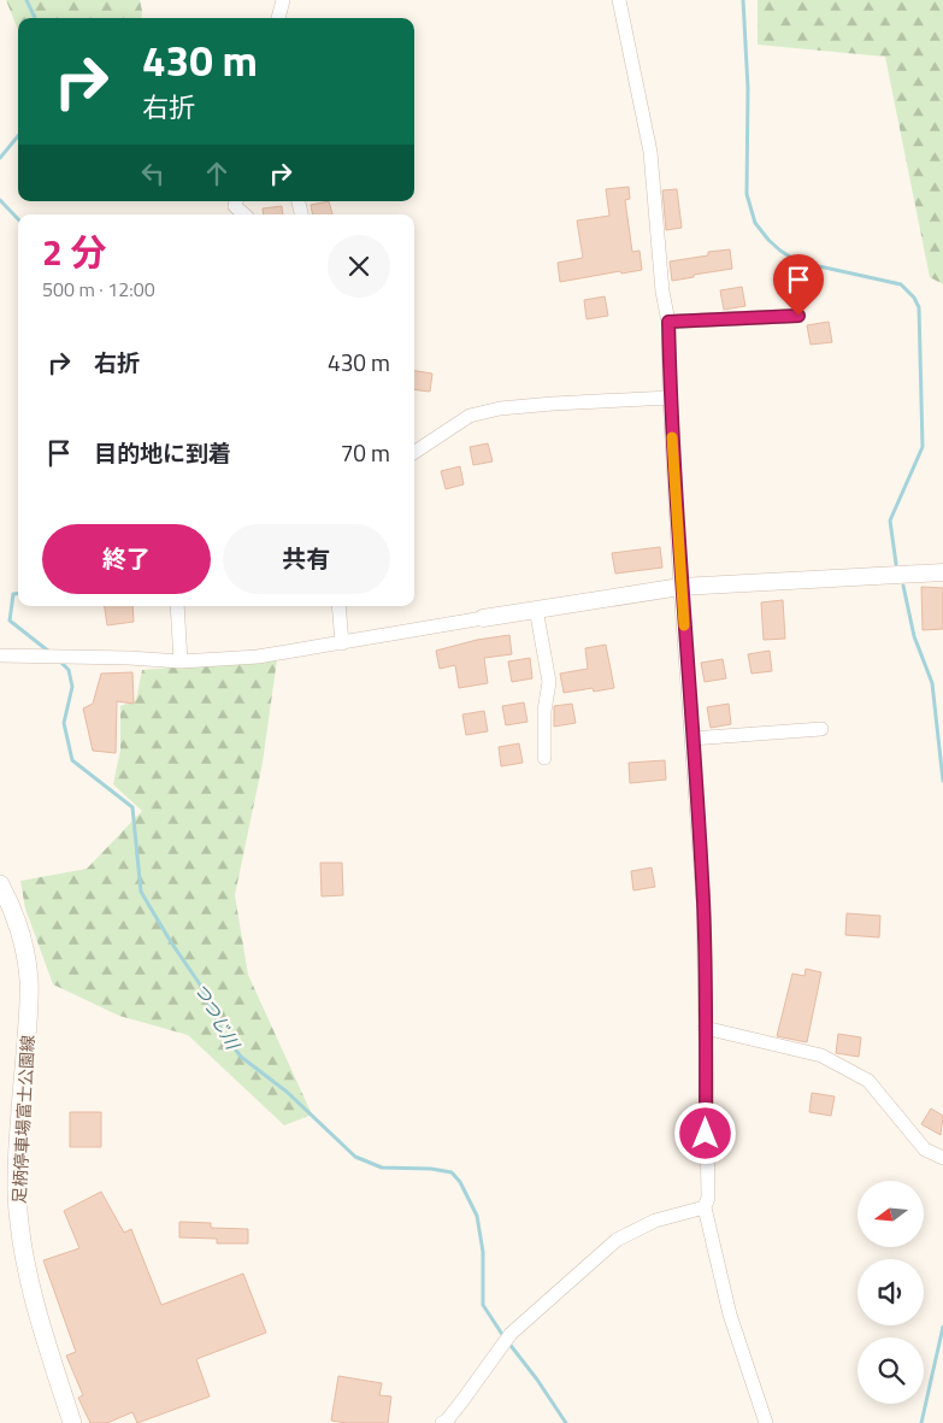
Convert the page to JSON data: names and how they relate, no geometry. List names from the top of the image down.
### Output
{
  "streets": {
    "main road": ["足柄停車場富士公園線"]
  },
  "water": ["つつじ川"],
  "north": "left",
  "page": {
    "turn": ["430 m", "右折"],
    "heading": ["2 分", "500 m · 12:00"],
    "list": [
      {
        "name": "右折",
        "value": "430 m"
      },
      {
        "name": "目的地に到着",
        "value": "70 m"
      }
    ],
    "buttons": ["終了", "共有"]
  }
}
